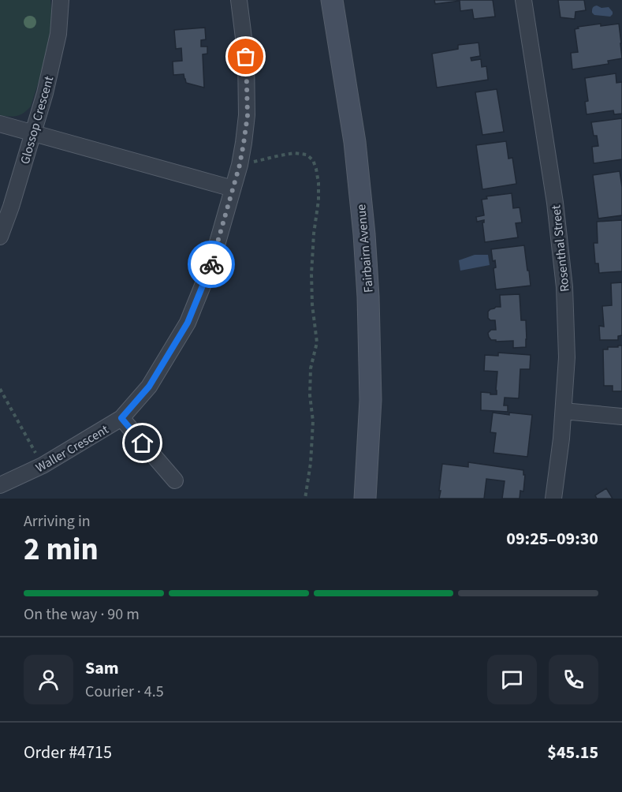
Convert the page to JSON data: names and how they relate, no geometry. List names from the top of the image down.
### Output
{
  "streets": {
    "main road": ["Fairbairn Avenue"],
    "street": ["Glossop Crescent", "Rosenthal Street", "Waller Crescent"]
  },
  "page": {
    "heading": ["2 min", "Arriving in", "09:25–09:30"],
    "panel": [
      "Sam",
      "Courier · 4.5",
      "Order #4715",
      "$45.15"
    ],
    "bar": "On the way · 90 m"
  }
}
